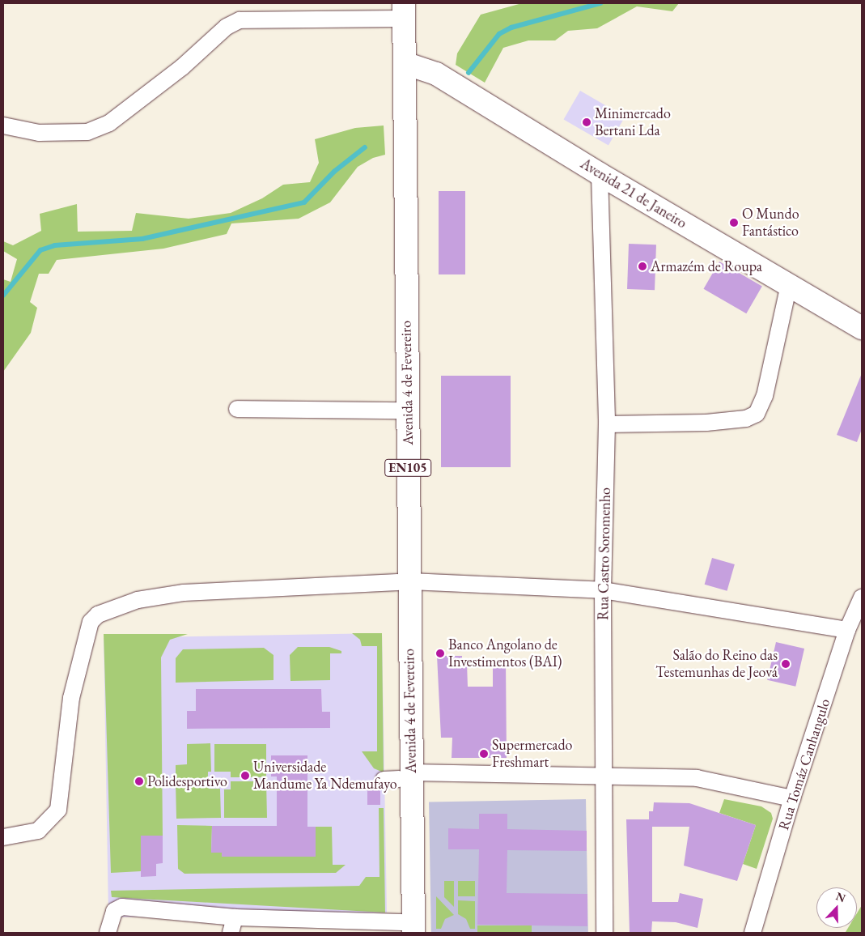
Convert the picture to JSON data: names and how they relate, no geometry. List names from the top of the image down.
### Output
{
  "streets": {
    "main road": ["Avenida 21 de Janeiro", "Avenida 4 de Fevereiro", "EN105"],
    "street": ["Rua Castro Soromenho", "Rua Tomáz Canhangulo"]
  },
  "crossings": [
    ["Avenida 21 de Janeiro", "Avenida 4 de Fevereiro"],
    ["Avenida 21 de Janeiro", "Rua Castro Soromenho"]
  ],
  "places": [
    "Minimercado Bertani Lda",
    "O Mundo Fantástico",
    "Armazém de Roupa",
    "Banco Angolano de Investimentos (BAI)",
    "Salão do Reino das Testemunhas de Jeová",
    "Supermercado Freshmart",
    "Universidade Mandume Ya Ndemufayo",
    "Polidesportivo"
  ],
  "north": "top"
}
